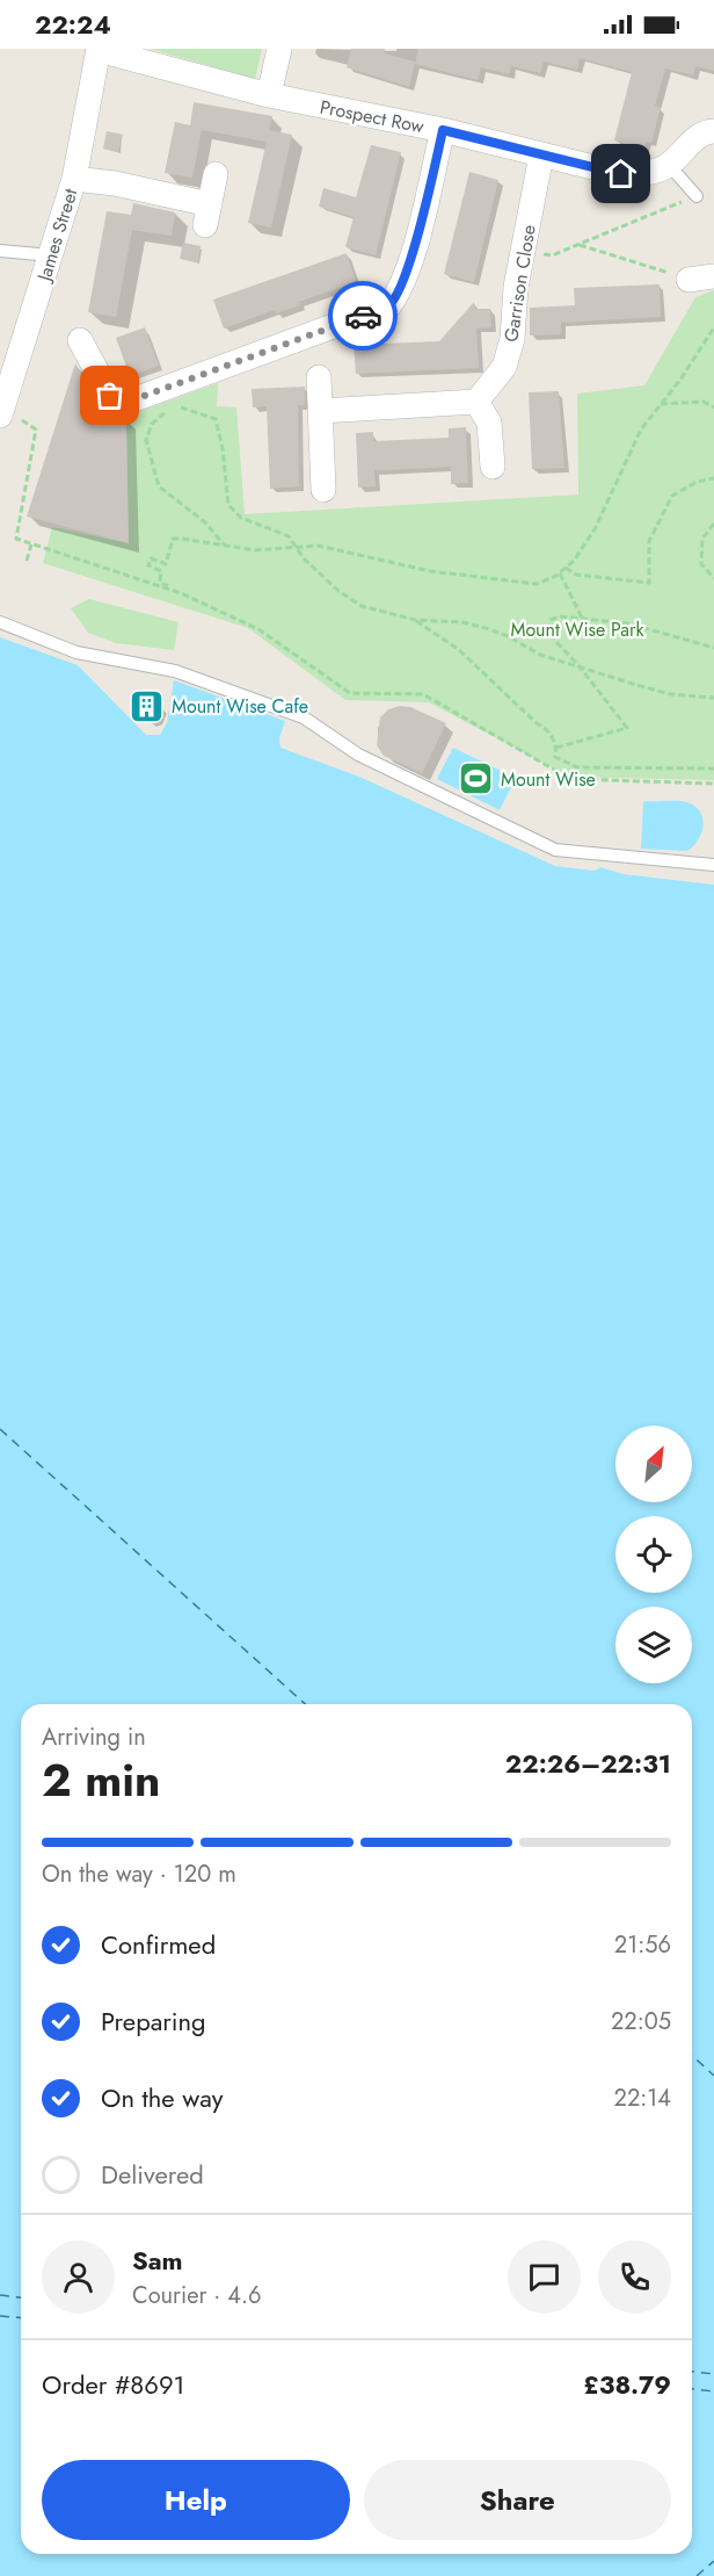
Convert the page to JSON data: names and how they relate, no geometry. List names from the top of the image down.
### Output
{
  "streets": {
    "street": ["Prospect Row", "James Street", "Garrison Close"]
  },
  "crossings": [
    ["Prospect Row", "James Street"],
    ["Prospect Row", "Garrison Close"]
  ],
  "parks": ["Mount Wise Park"],
  "places": {
    "building": ["Mount Wise Cafe"],
    "sports": ["Mount Wise"]
  },
  "north": "top right",
  "page": {
    "status": "22:24",
    "heading": ["2 min", "Arriving in", "22:26–22:31"],
    "panel": [
      "Sam",
      "Courier · 4.6",
      "Order #8691",
      "£38.79"
    ],
    "bar": "On the way · 120 m",
    "list": [
      ["Confirmed", "21:56"],
      ["Preparing", "22:05"],
      ["On the way", "22:14"],
      "Delivered"
    ],
    "buttons": ["Help", "Share"]
  }
}
